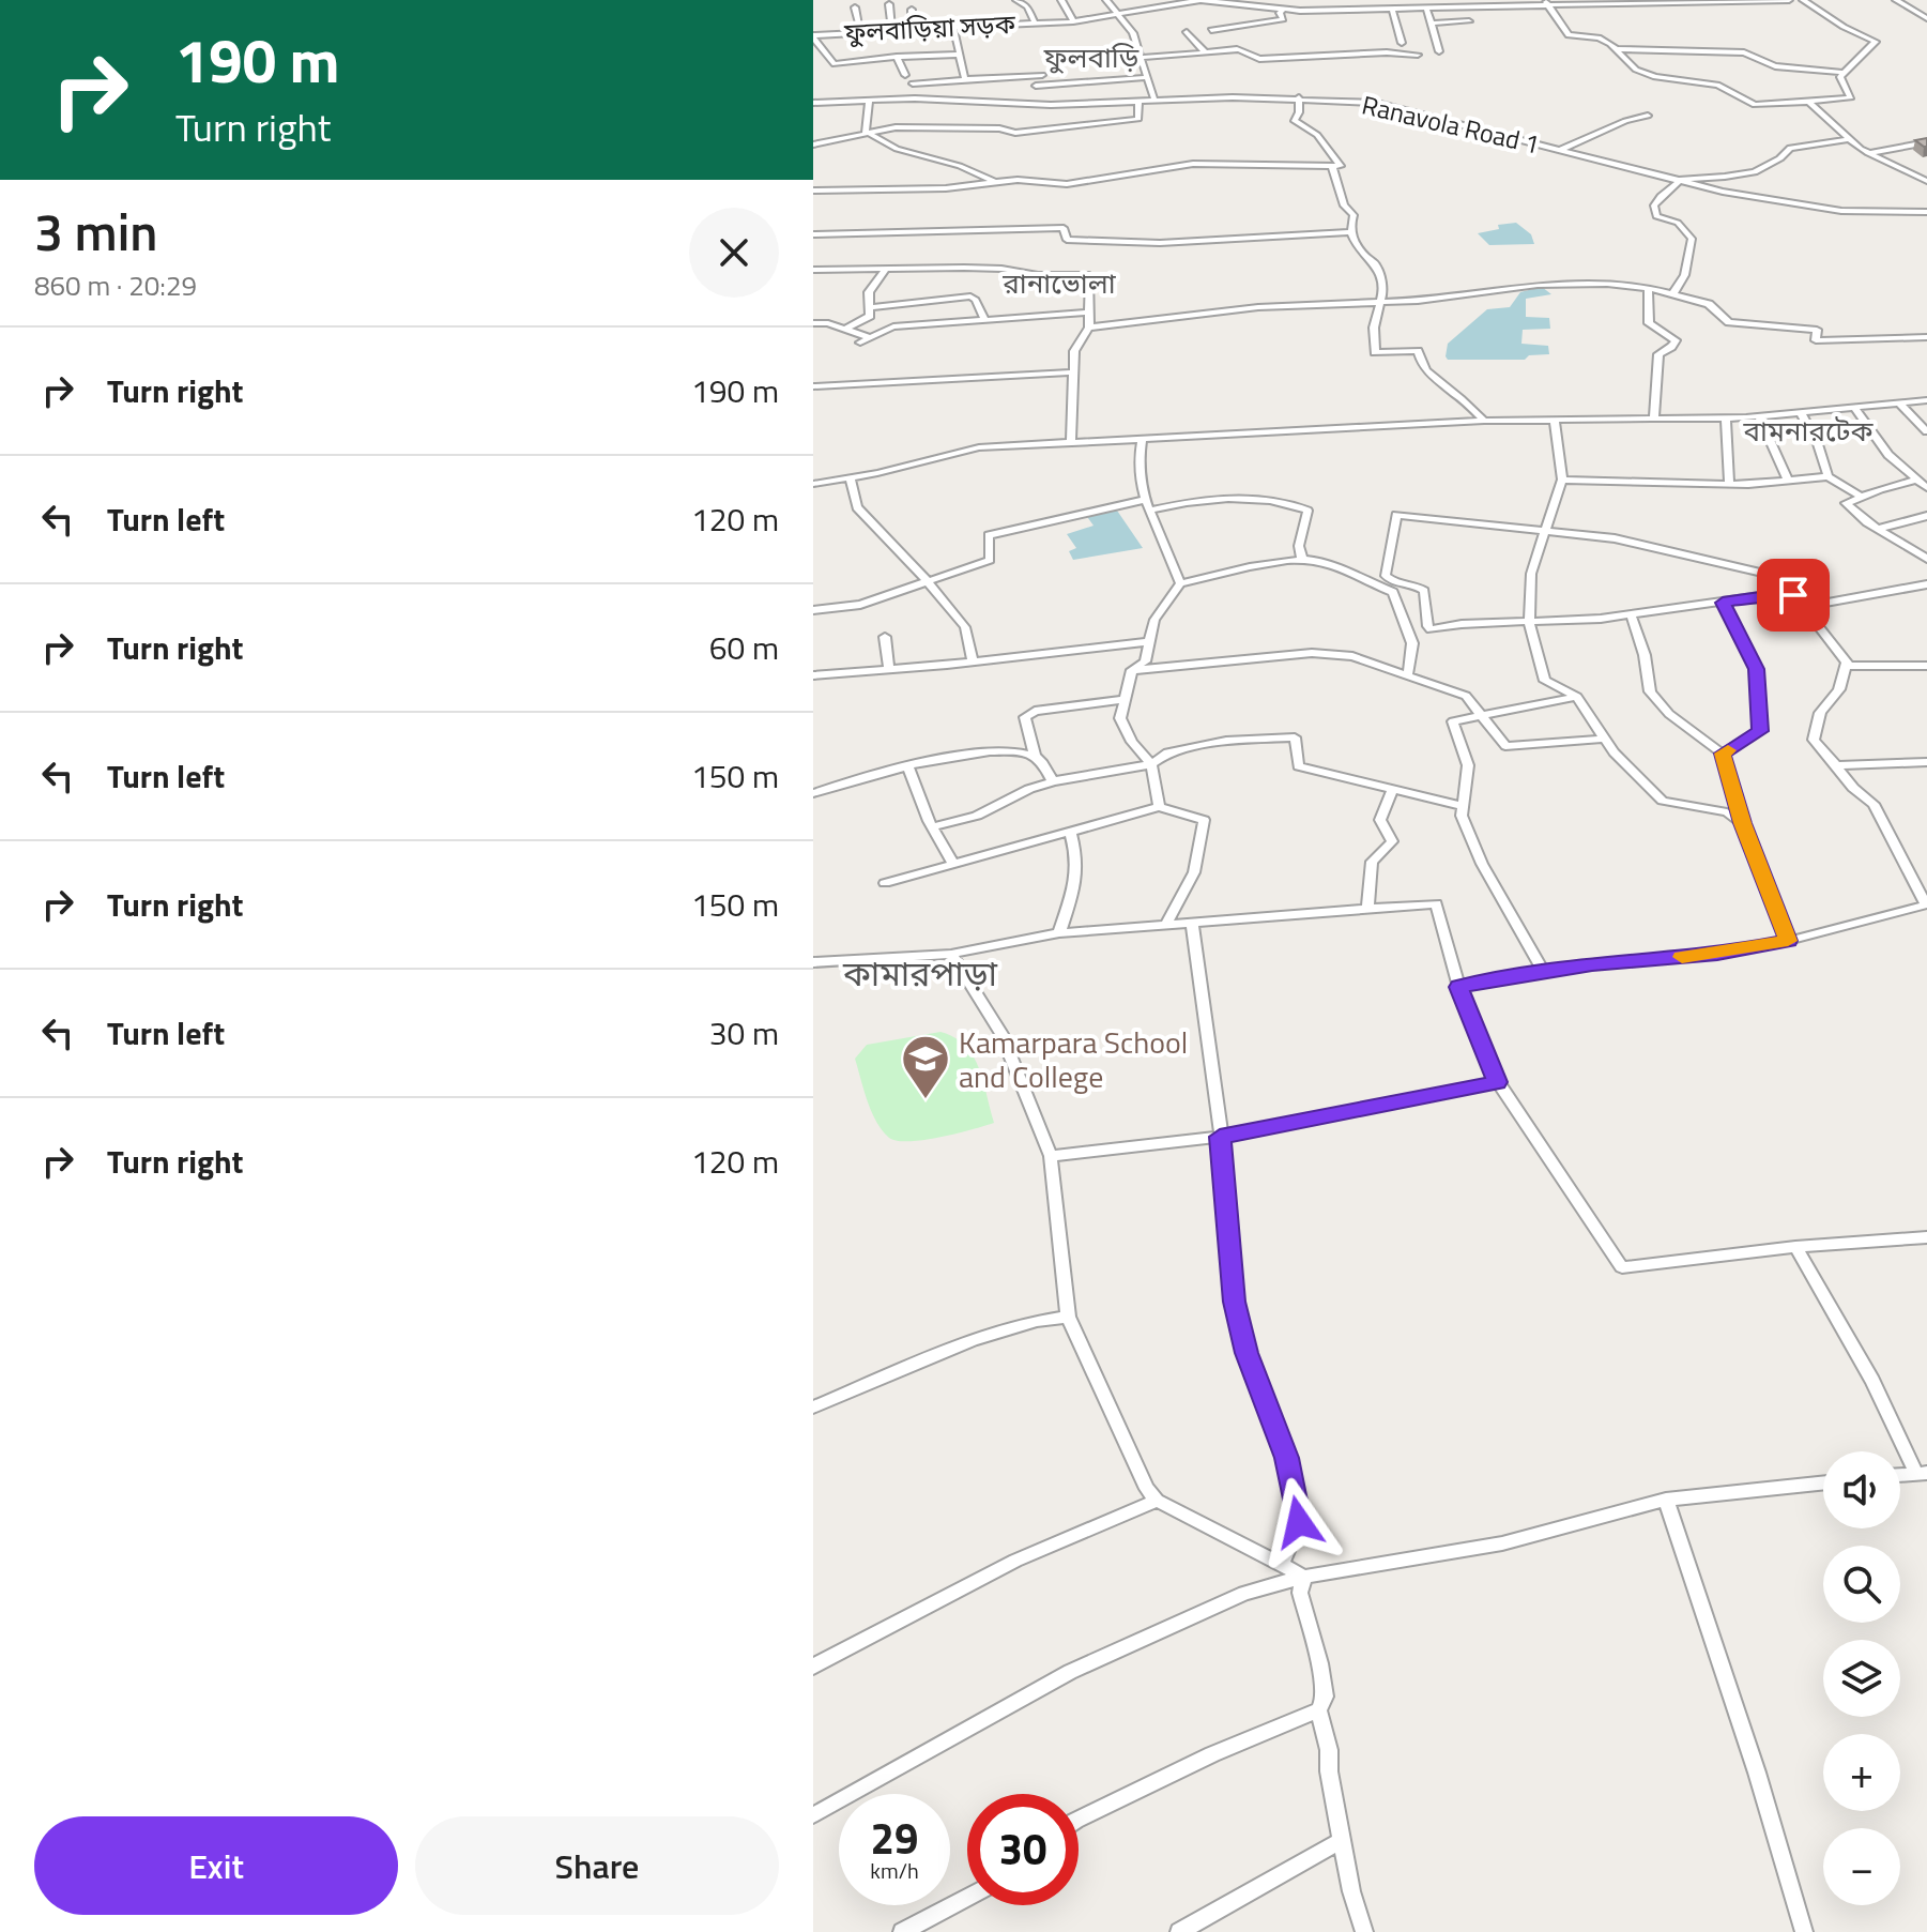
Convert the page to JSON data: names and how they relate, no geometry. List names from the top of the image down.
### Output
{
  "streets": {
    "street": ["ফুলবাড়িয়া সড়ক", "Ranavola Road 1"]
  },
  "districts": [
    "ফুলবাড়ি",
    "রানাভোলা",
    "বামনারটেক",
    "কামারপাড়া"
  ],
  "places": {
    "school or university": ["Kamarpara School and College"]
  },
  "page": {
    "turn": ["190 m", "Turn right"],
    "heading": ["3 min", "860 m · 20:29"],
    "list": [
      {
        "name": "Turn right",
        "value": "190 m"
      },
      {
        "name": "Turn left",
        "value": "120 m"
      },
      {
        "name": "Turn right",
        "value": "60 m"
      },
      {
        "name": "Turn left",
        "value": "150 m"
      },
      {
        "name": "Turn right",
        "value": "150 m"
      },
      {
        "name": "Turn left",
        "value": "30 m"
      },
      {
        "name": "Turn right",
        "value": "120 m"
      }
    ],
    "map_buttons": ["+", "−"],
    "speed": "29 km/h",
    "limit": "30",
    "buttons": ["Exit", "Share"]
  }
}
